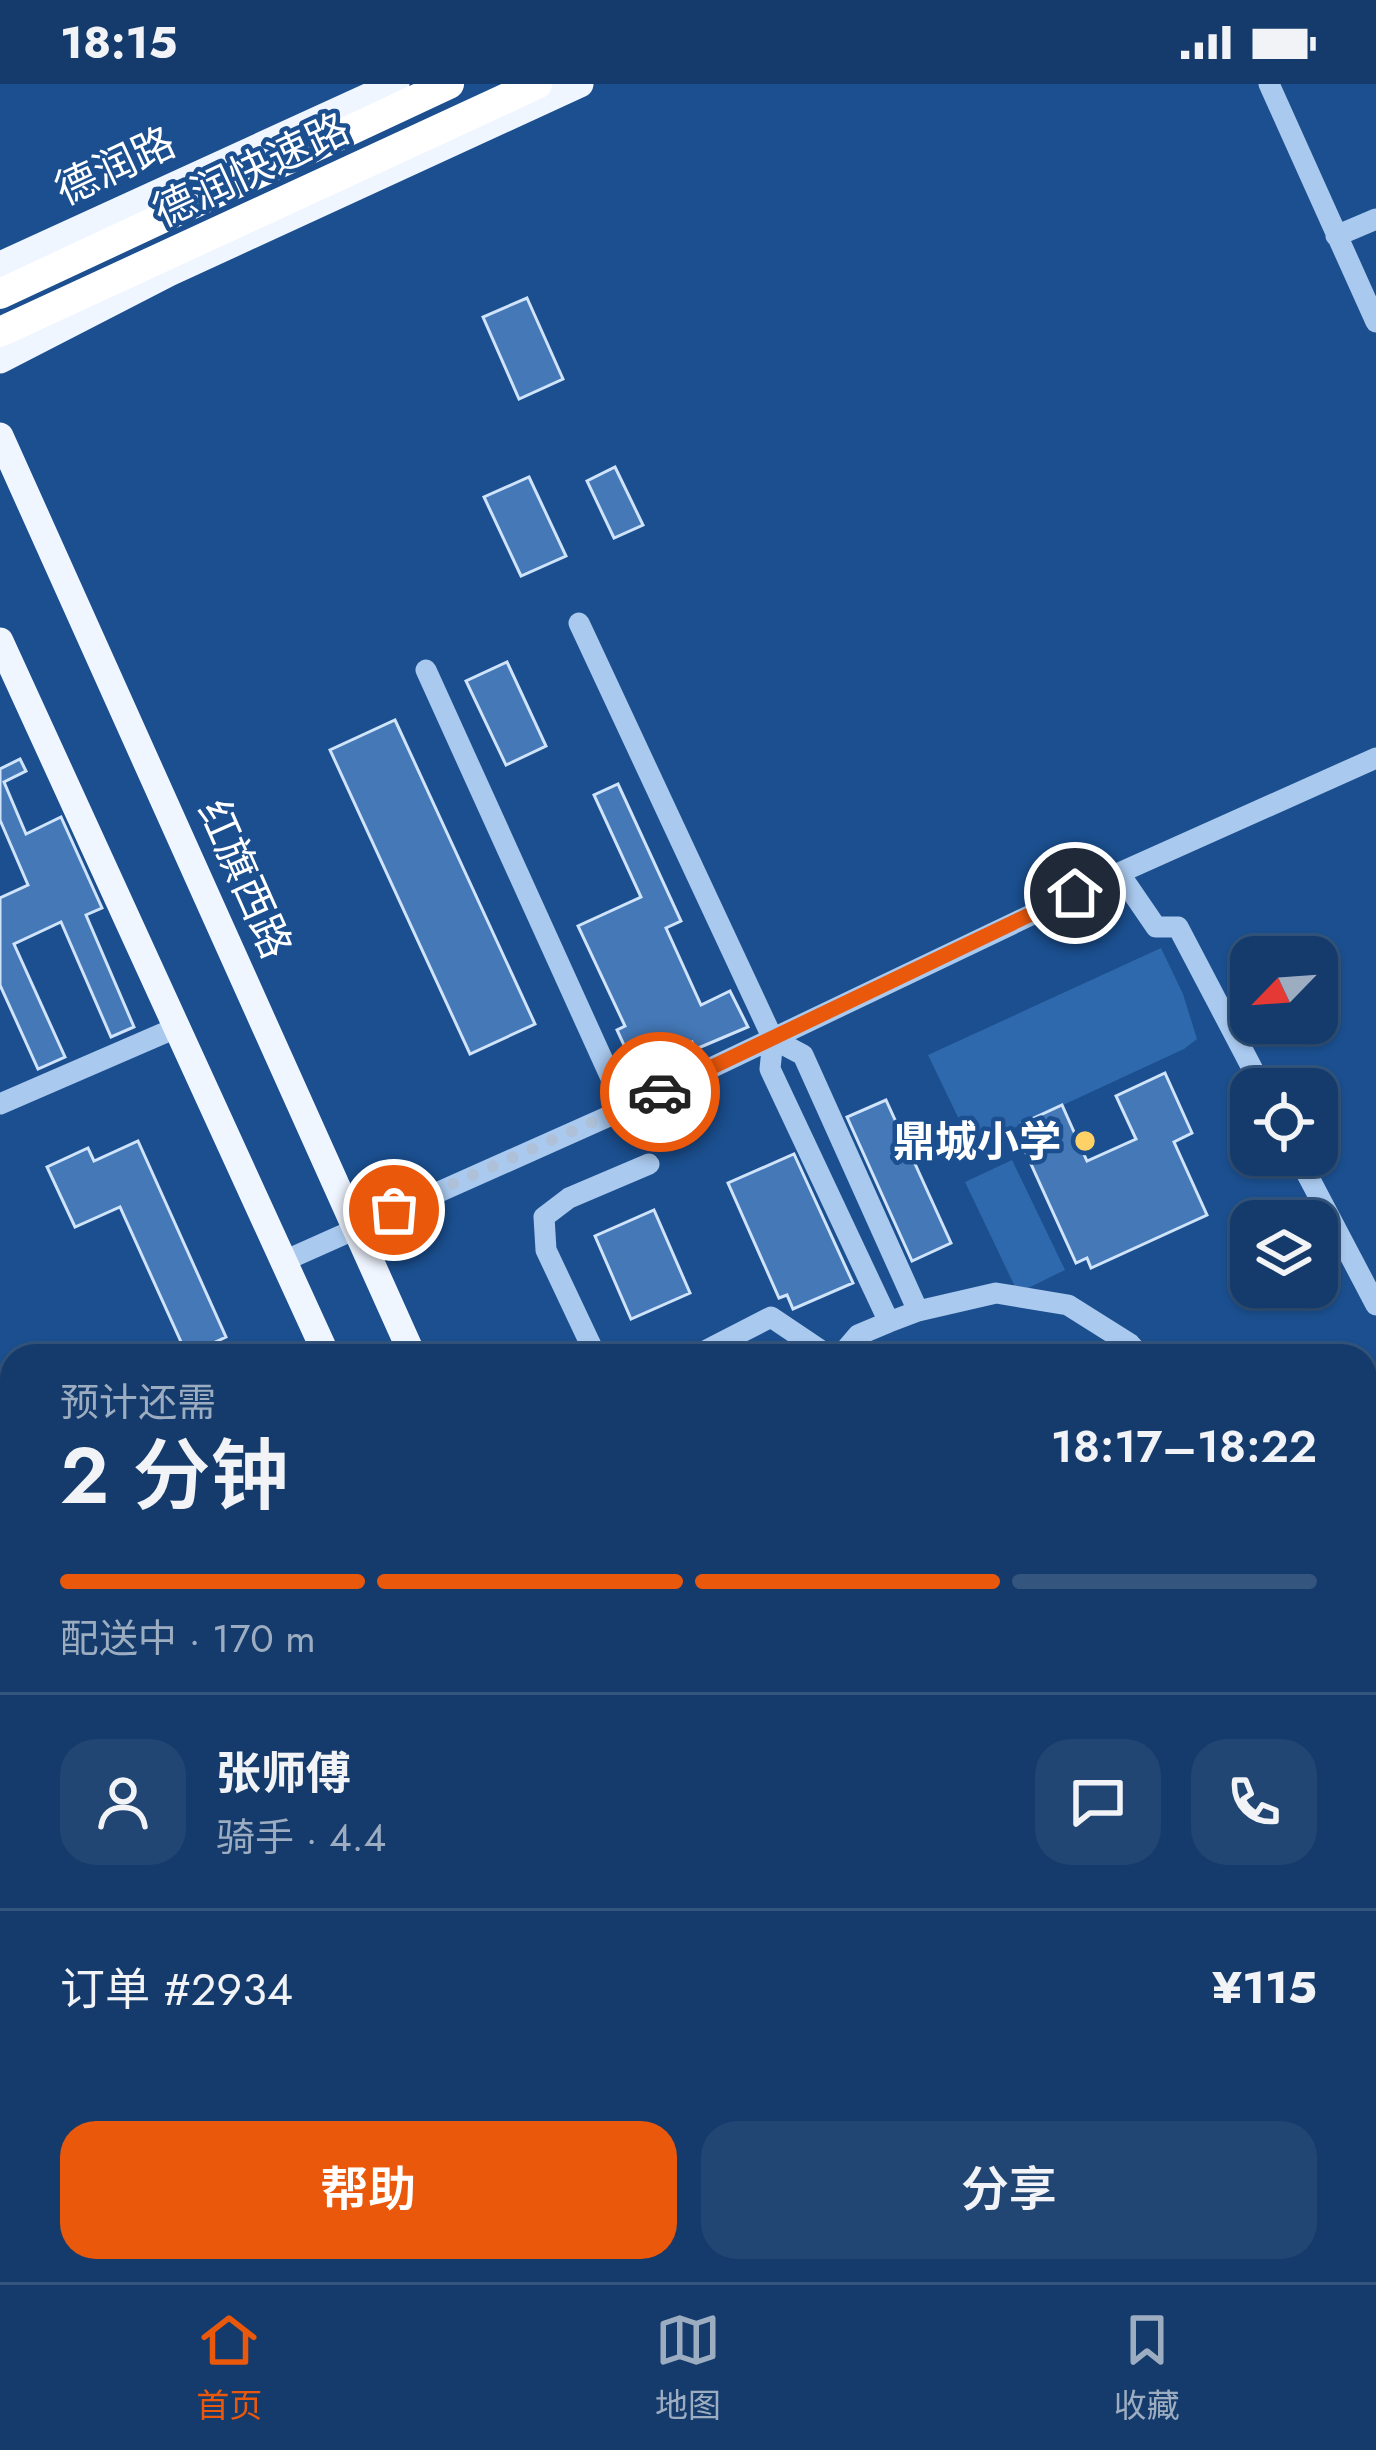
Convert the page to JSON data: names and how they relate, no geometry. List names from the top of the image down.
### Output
{
  "streets": {
    "highway": ["德润快速路"],
    "main road": ["德润路", "红旗西路"]
  },
  "places": ["鼎城小学"],
  "north": "bottom left",
  "page": {
    "status": "18:15",
    "heading": ["2 分钟", "预计还需", "18:17–18:22"],
    "panel": [
      "张师傅",
      "骑手 · 4.4",
      "订单 #2934",
      "¥115"
    ],
    "bar": "配送中 · 170 m",
    "buttons": ["帮助", "分享"],
    "tabs": ["首页", "地图", "收藏"]
  }
}
